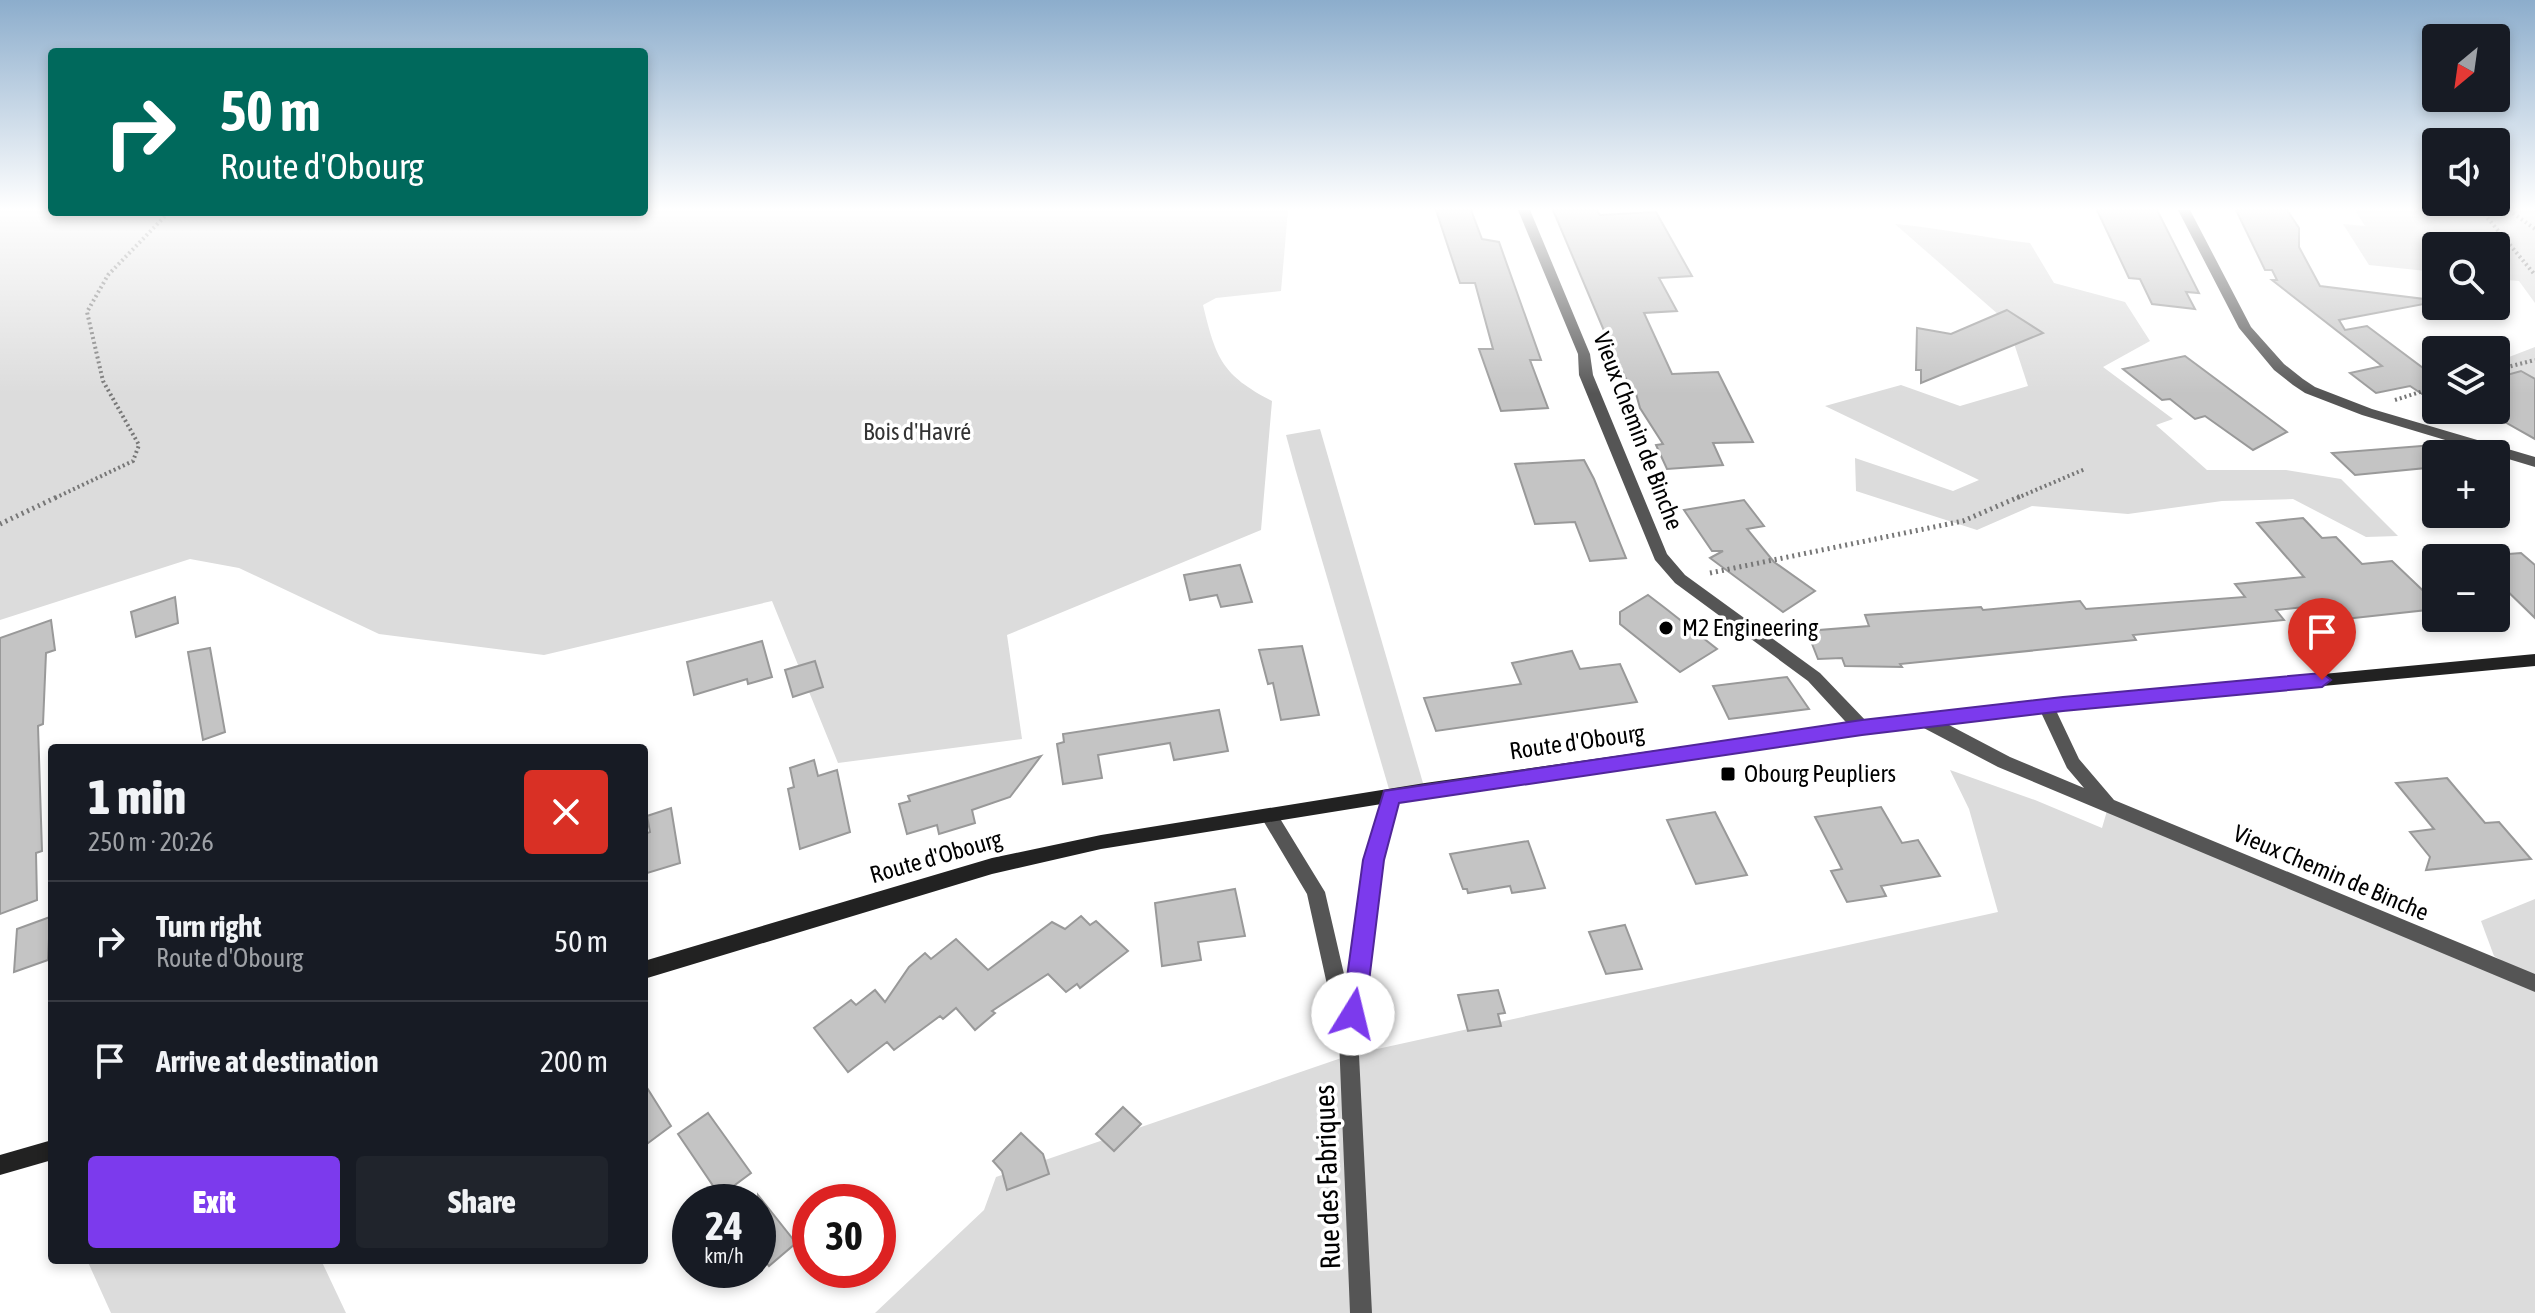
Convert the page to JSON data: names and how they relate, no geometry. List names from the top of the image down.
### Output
{
  "streets": {
    "main road": ["Route d'Obourg"],
    "street": ["Vieux Chemin de Binche", "Rue des Fabriques"]
  },
  "crossings": [
    ["Vieux Chemin de Binche", "Route d'Obourg"],
    ["Route d'Obourg", "Rue des Fabriques"]
  ],
  "parks": ["Bois d'Havré"],
  "places": {
    "other": ["M2 Engineering"],
    "transit": ["Obourg Peupliers"]
  },
  "north": "bottom left",
  "page": {
    "map_buttons": ["+", "−"],
    "turn": ["50 m", "Route d'Obourg"],
    "heading": ["1 min", "250 m · 20:26"],
    "list": [
      {
        "name": "Turn right",
        "note": "Route d'Obourg",
        "value": "50 m"
      },
      {
        "name": "Arrive at destination",
        "value": "200 m"
      }
    ],
    "buttons": ["Exit", "Share"],
    "speed": "24 km/h",
    "limit": "30"
  }
}
